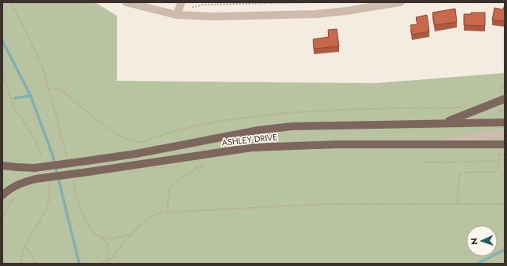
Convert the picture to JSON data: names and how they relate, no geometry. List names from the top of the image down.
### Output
{
  "streets": {
    "main road": ["ASHLEY DRIVE"]
  },
  "north": "left"
}
